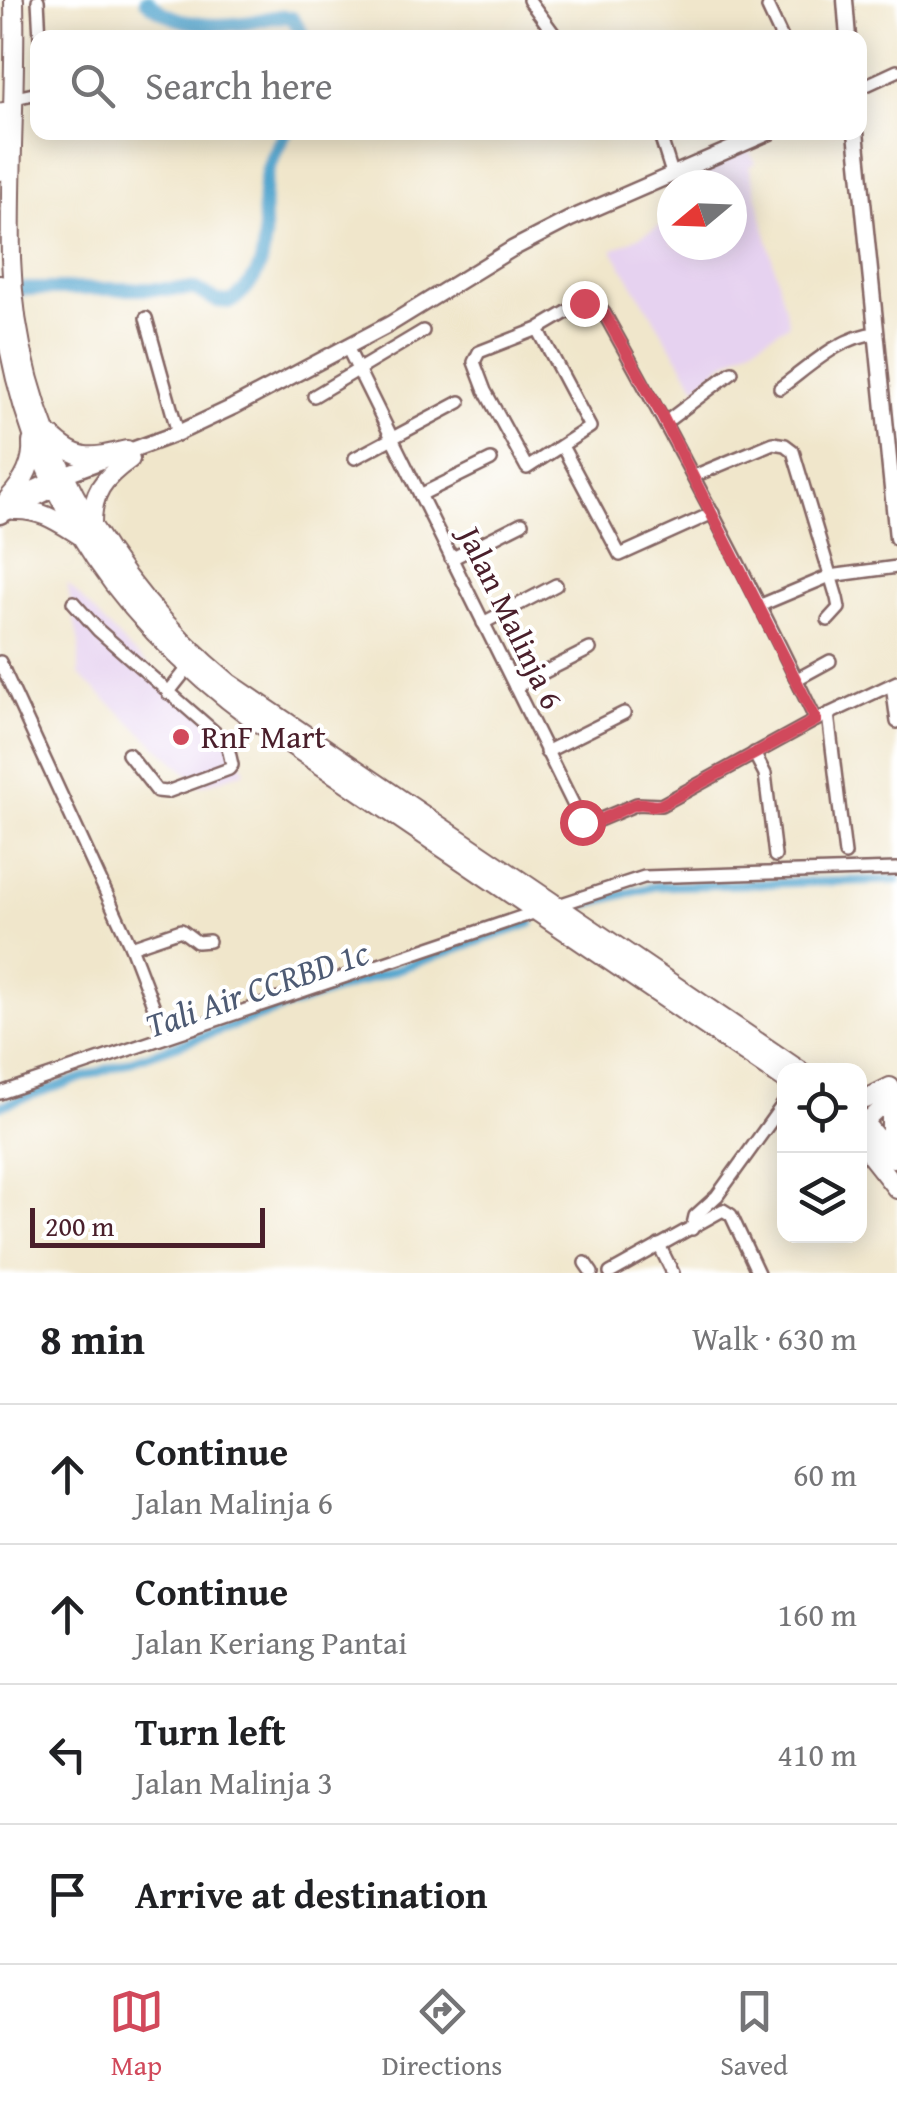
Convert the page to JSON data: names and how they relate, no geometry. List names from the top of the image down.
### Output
{
  "streets": {
    "street": ["Jalan Malinja 6"]
  },
  "water": ["Tali Air CCRBD 1c"],
  "places": ["RnF Mart"],
  "scale_bar": "200 m",
  "north": "left",
  "page": {
    "search": "Search here",
    "scale": "200 m",
    "heading": ["8 min", "Walk · 630 m"],
    "list": [
      ["Continue", "Jalan Malinja 6", "60 m"],
      ["Continue", "Jalan Keriang Pantai", "160 m"],
      ["Turn left", "Jalan Malinja 3", "410 m"],
      "Arrive at destination"
    ],
    "nav": ["Map", "Directions", "Saved"]
  }
}
